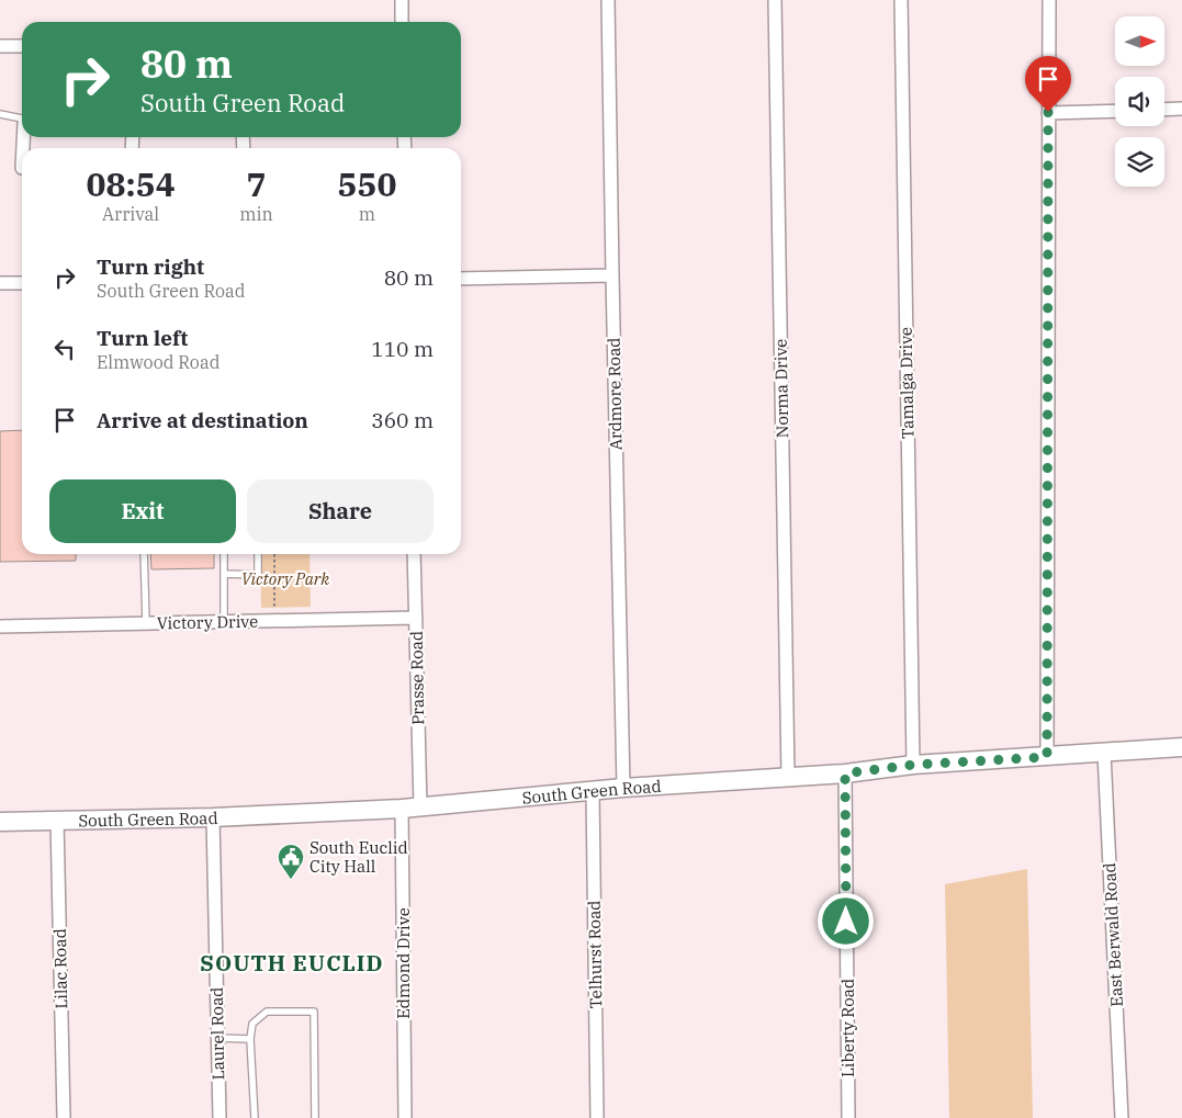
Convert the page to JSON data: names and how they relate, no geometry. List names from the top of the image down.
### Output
{
  "streets": {
    "main road": ["South Green Road"],
    "street": [
      "Tamalga Drive",
      "Norma Drive",
      "Ardmore Road",
      "Victory Drive",
      "Prasse Road",
      "East Berwald Road",
      "Telhurst Road",
      "Edmond Drive",
      "Lilac Road",
      "Liberty Road",
      "Laurel Road"
    ]
  },
  "crossings": [
    ["Tamalga Drive", "South Green Road"],
    ["Norma Drive", "South Green Road"],
    ["Ardmore Road", "South Green Road"],
    ["Victory Drive", "Prasse Road"],
    ["Prasse Road", "South Green Road"],
    ["South Green Road", "East Berwald Road"],
    ["South Green Road", "Telhurst Road"],
    ["South Green Road", "Edmond Drive"],
    ["South Green Road", "Lilac Road"],
    ["South Green Road", "Liberty Road"],
    ["South Green Road", "Laurel Road"]
  ],
  "districts": ["SOUTH EUCLID"],
  "parks": ["Victory Park"],
  "places": {
    "public building": ["South Euclid City Hall"]
  },
  "north": "right",
  "page": {
    "turn": ["80 m", "South Green Road"],
    "eta": [
      "08:54",
      "Arrival",
      "7",
      "min",
      "550",
      "m"
    ],
    "list": [
      {
        "name": "Turn right",
        "note": "South Green Road",
        "value": "80 m"
      },
      {
        "name": "Turn left",
        "note": "Elmwood Road",
        "value": "110 m"
      },
      {
        "name": "Arrive at destination",
        "value": "360 m"
      }
    ],
    "buttons": ["Exit", "Share"]
  }
}
